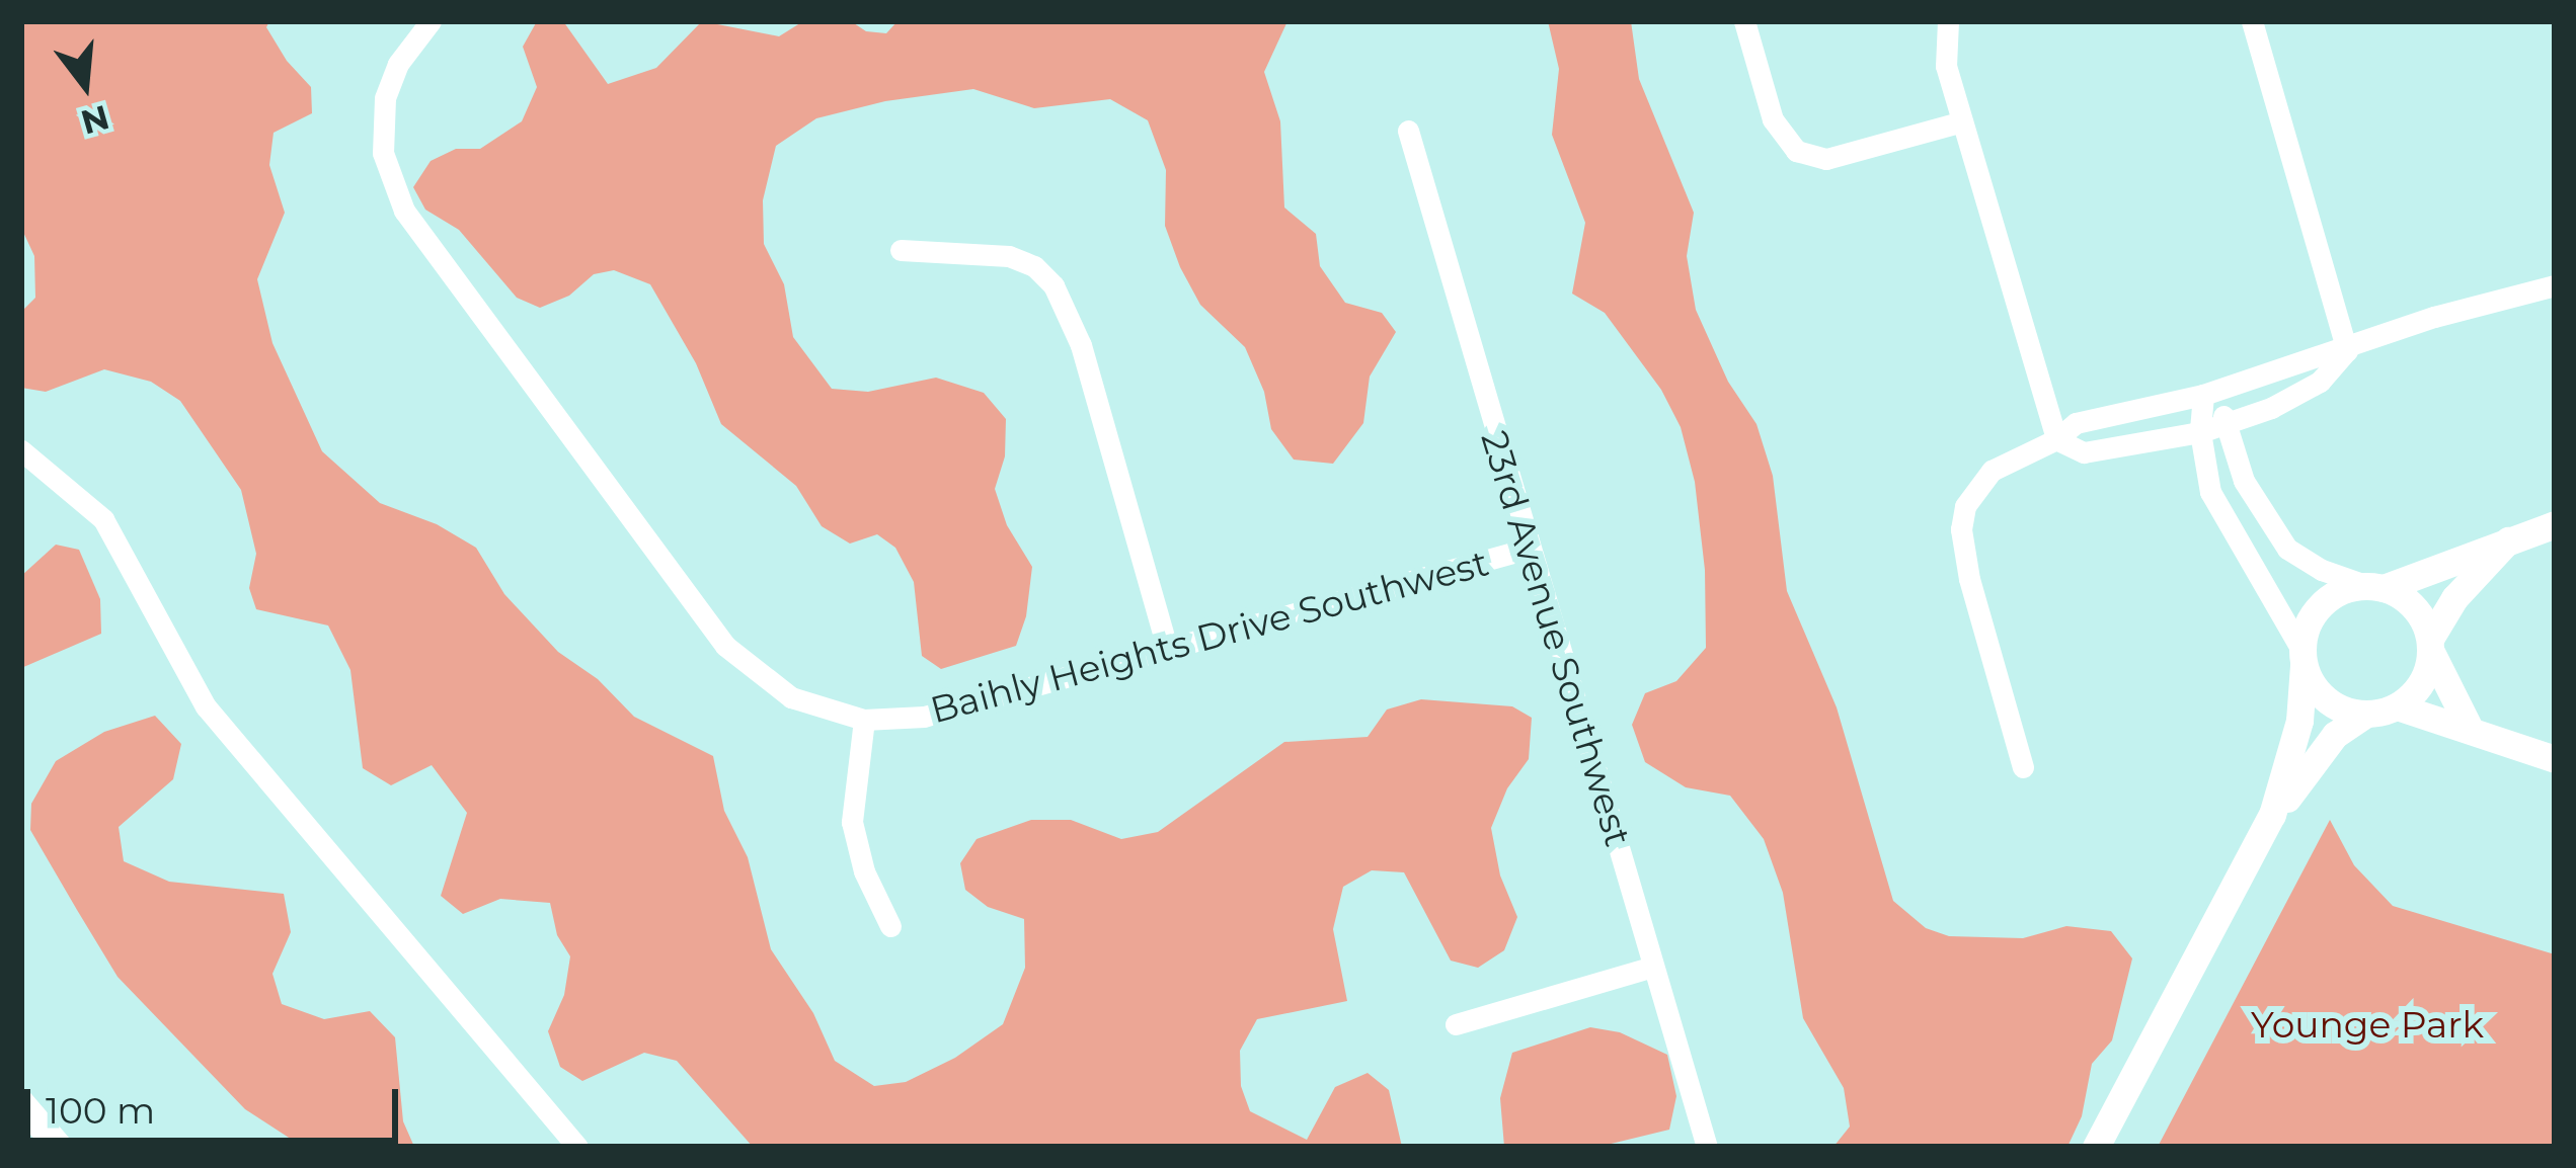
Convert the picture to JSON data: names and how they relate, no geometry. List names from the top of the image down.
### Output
{
  "streets": {
    "street": ["Baihly Heights Drive Southwest", "23rd Avenue Southwest"]
  },
  "crossings": [
    ["Baihly Heights Drive Southwest", "23rd Avenue Southwest"]
  ],
  "parks": ["Younge Park"],
  "scale_bar": "100 m",
  "north": "bottom"
}
